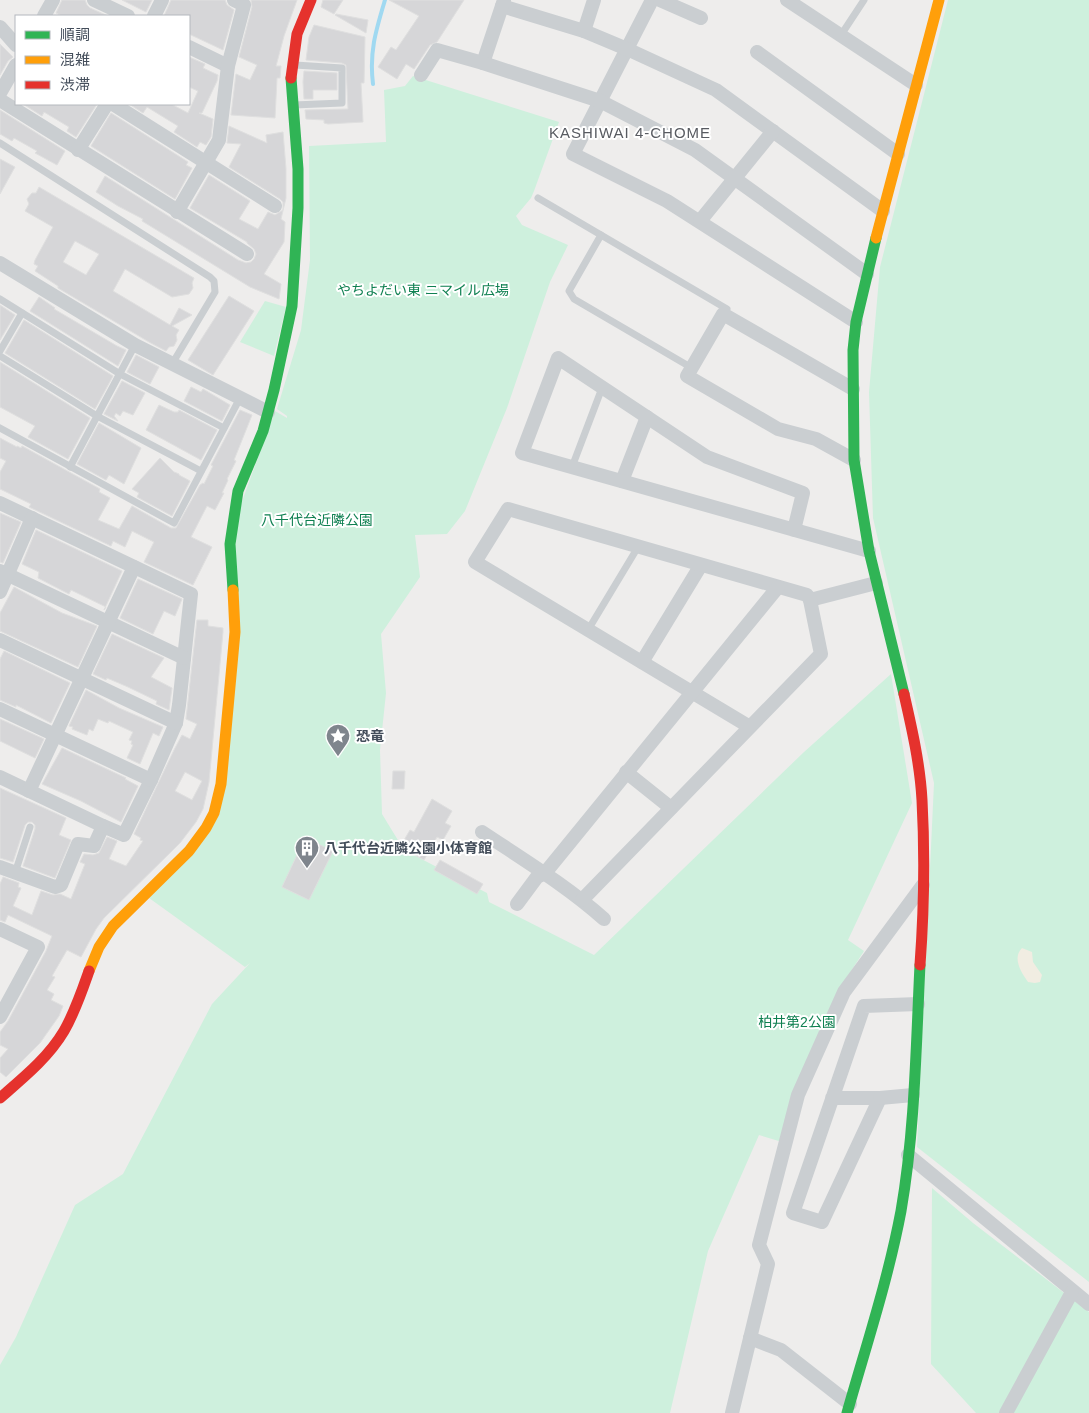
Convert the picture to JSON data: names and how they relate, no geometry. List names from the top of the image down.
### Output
{
  "districts": ["KASHIWAI 4-CHOME"],
  "parks": ["やちよだい東 ニマイル広場", "八千代台近隣公園", "柏井第2公園"],
  "places": {
    "place": ["恐竜"],
    "building": ["八千代台近隣公園小体育館"]
  },
  "legend": ["順調", "混雑", "渋滞"]
}
